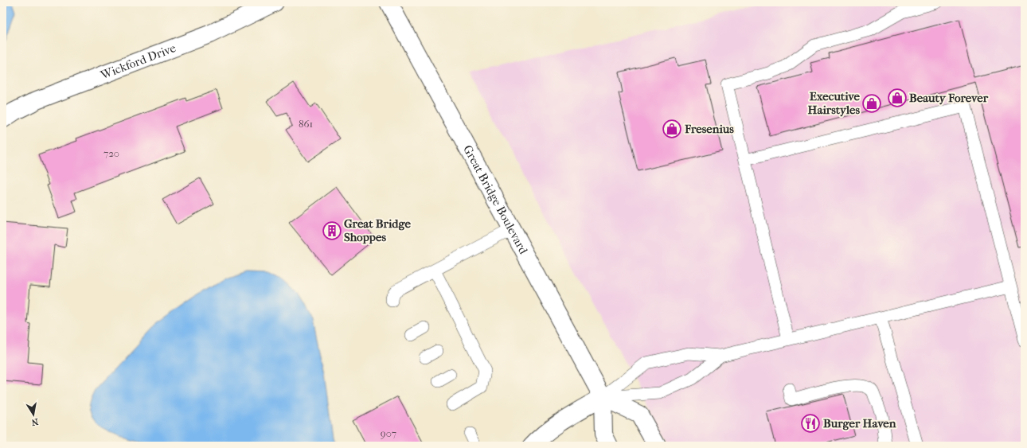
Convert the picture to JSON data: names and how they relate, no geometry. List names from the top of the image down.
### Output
{
  "streets": {
    "main road": ["Wickford Drive", "Great Bridge Boulevard"]
  },
  "places": {
    "shop": ["Beauty Forever", "Executive Hairstyles", "Fresenius"],
    "building": ["Great Bridge Shoppes"],
    "restaurant": ["Burger Haven"]
  },
  "house_numbers": ["861", "720", "907"],
  "north": "bottom"
}
